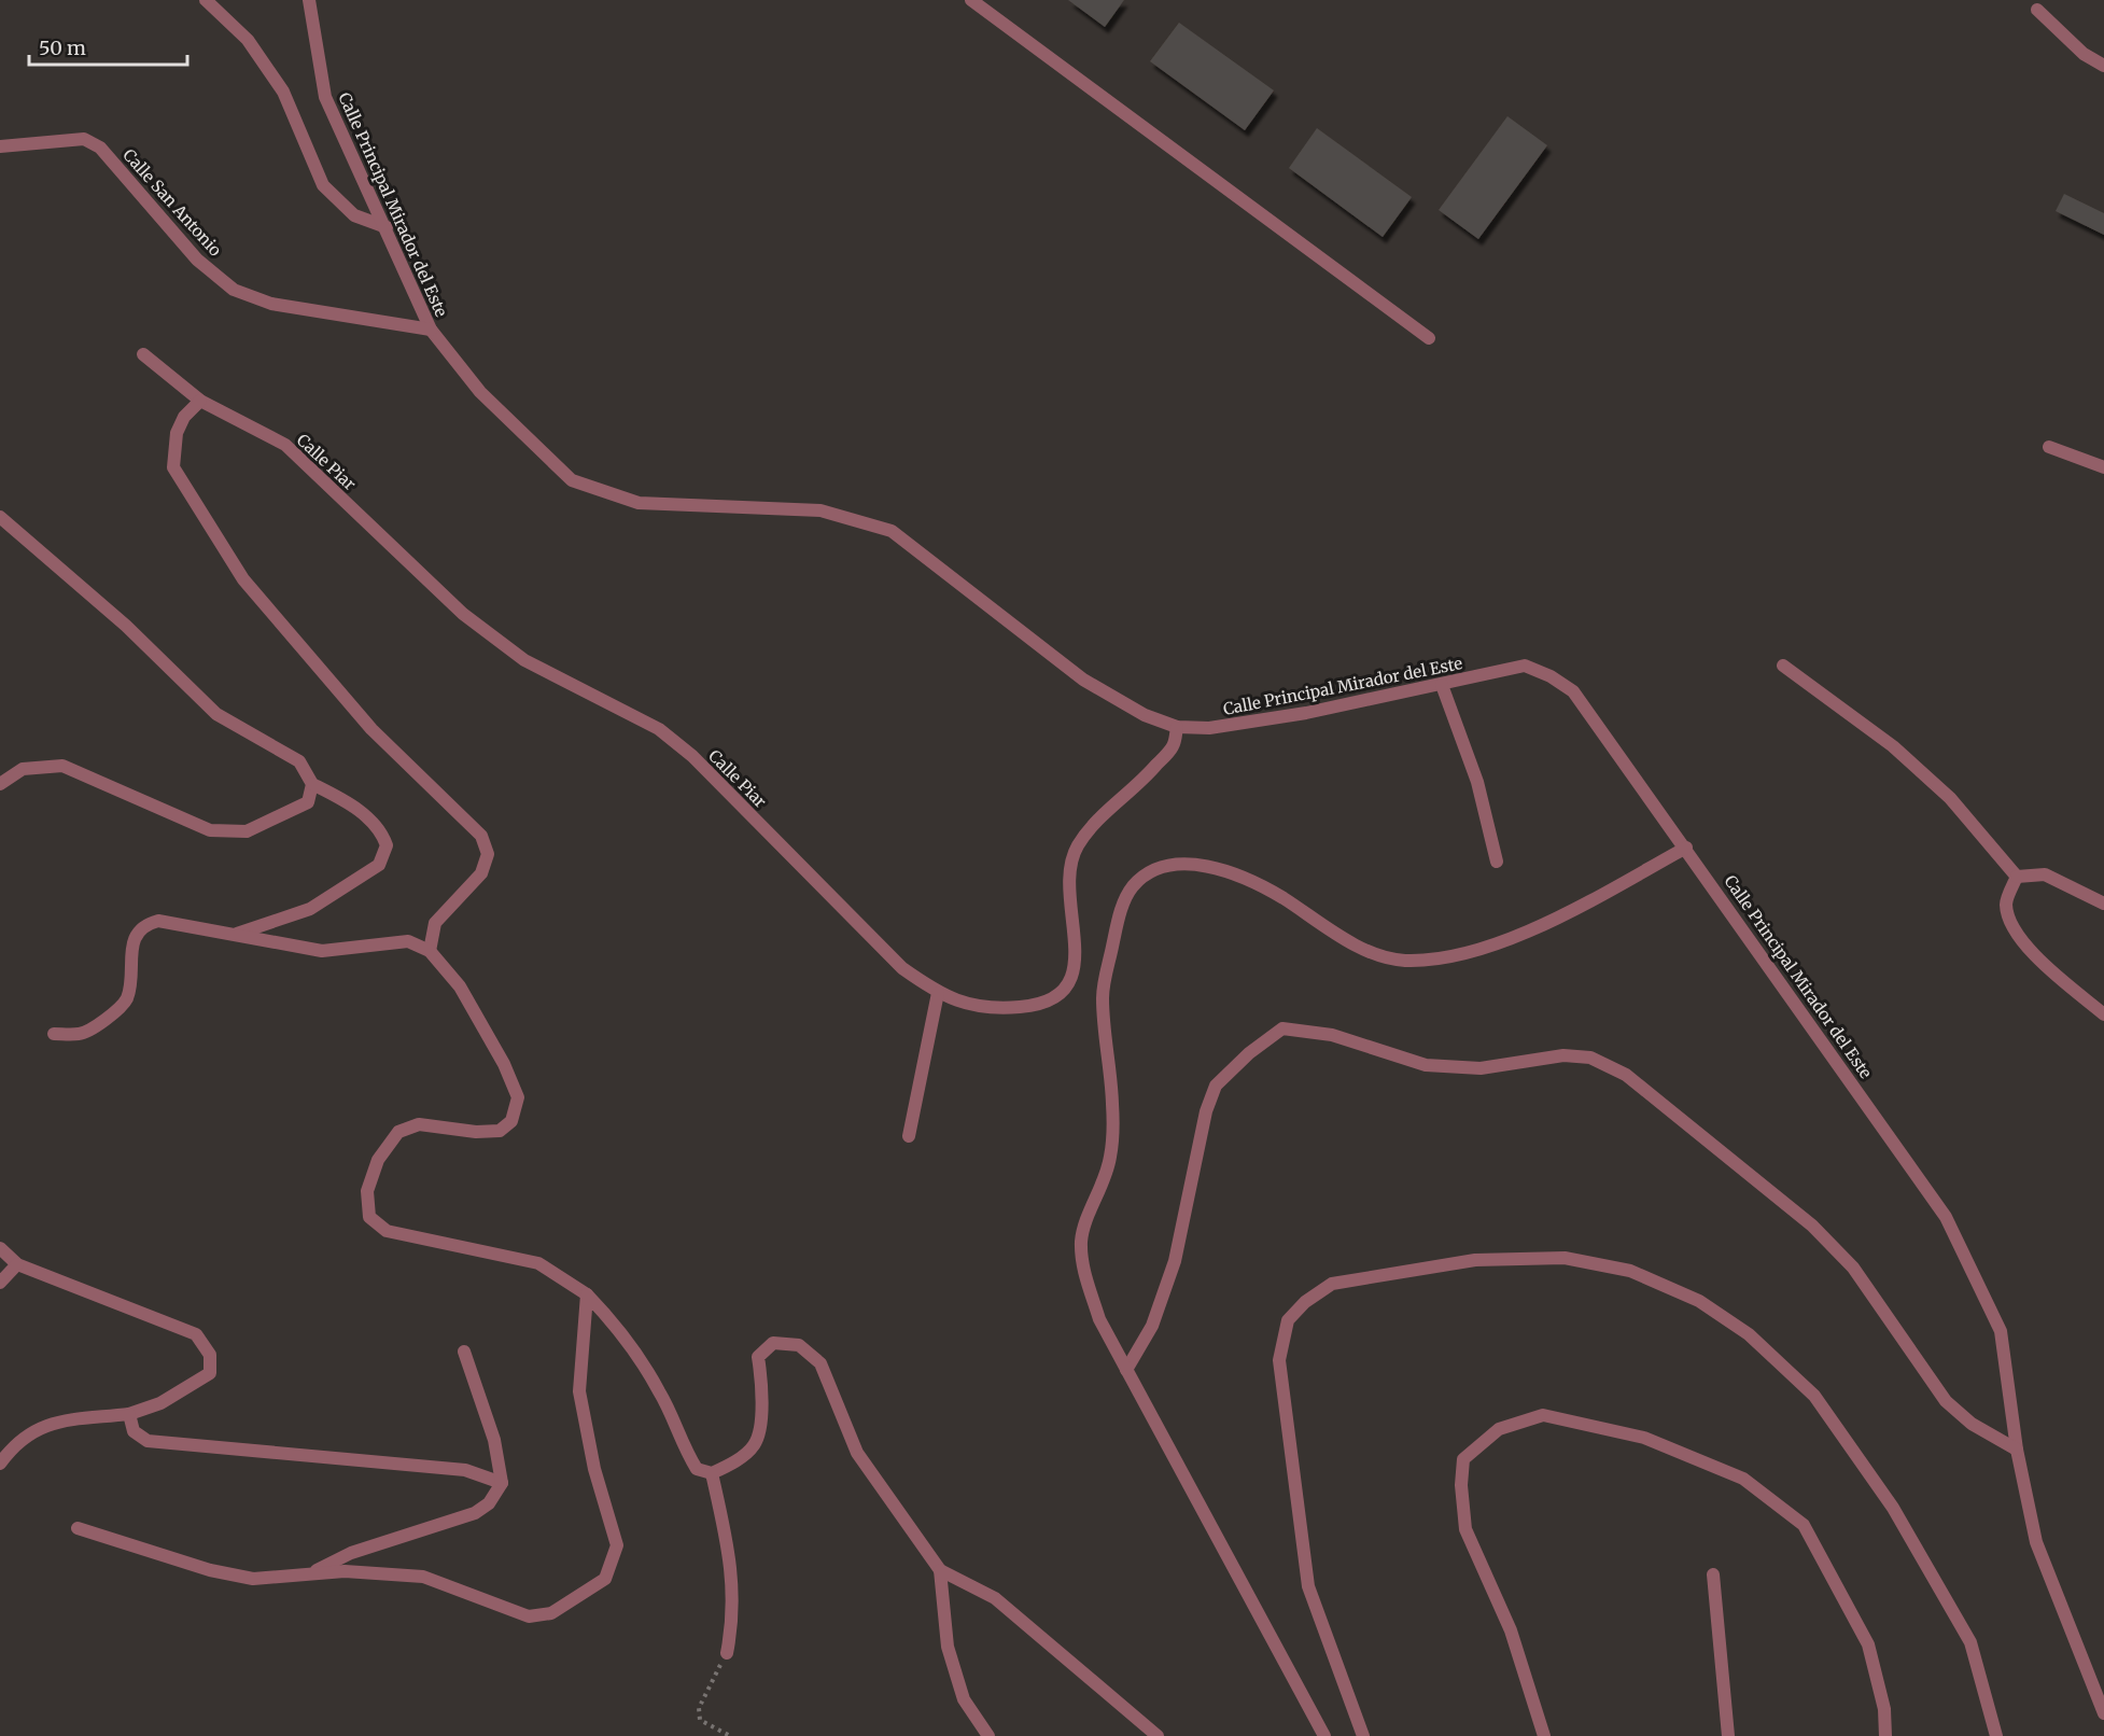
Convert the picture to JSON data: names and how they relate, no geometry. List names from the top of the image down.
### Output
{
  "streets": {
    "street": ["Calle San Antonio", "Calle Principal Mirador del Este", "Calle Piar"]
  },
  "crossings": [
    ["Calle San Antonio", "Calle Principal Mirador del Este"],
    ["Calle Principal Mirador del Este", "Calle Piar"]
  ],
  "scale_bar": "50 m"
}
